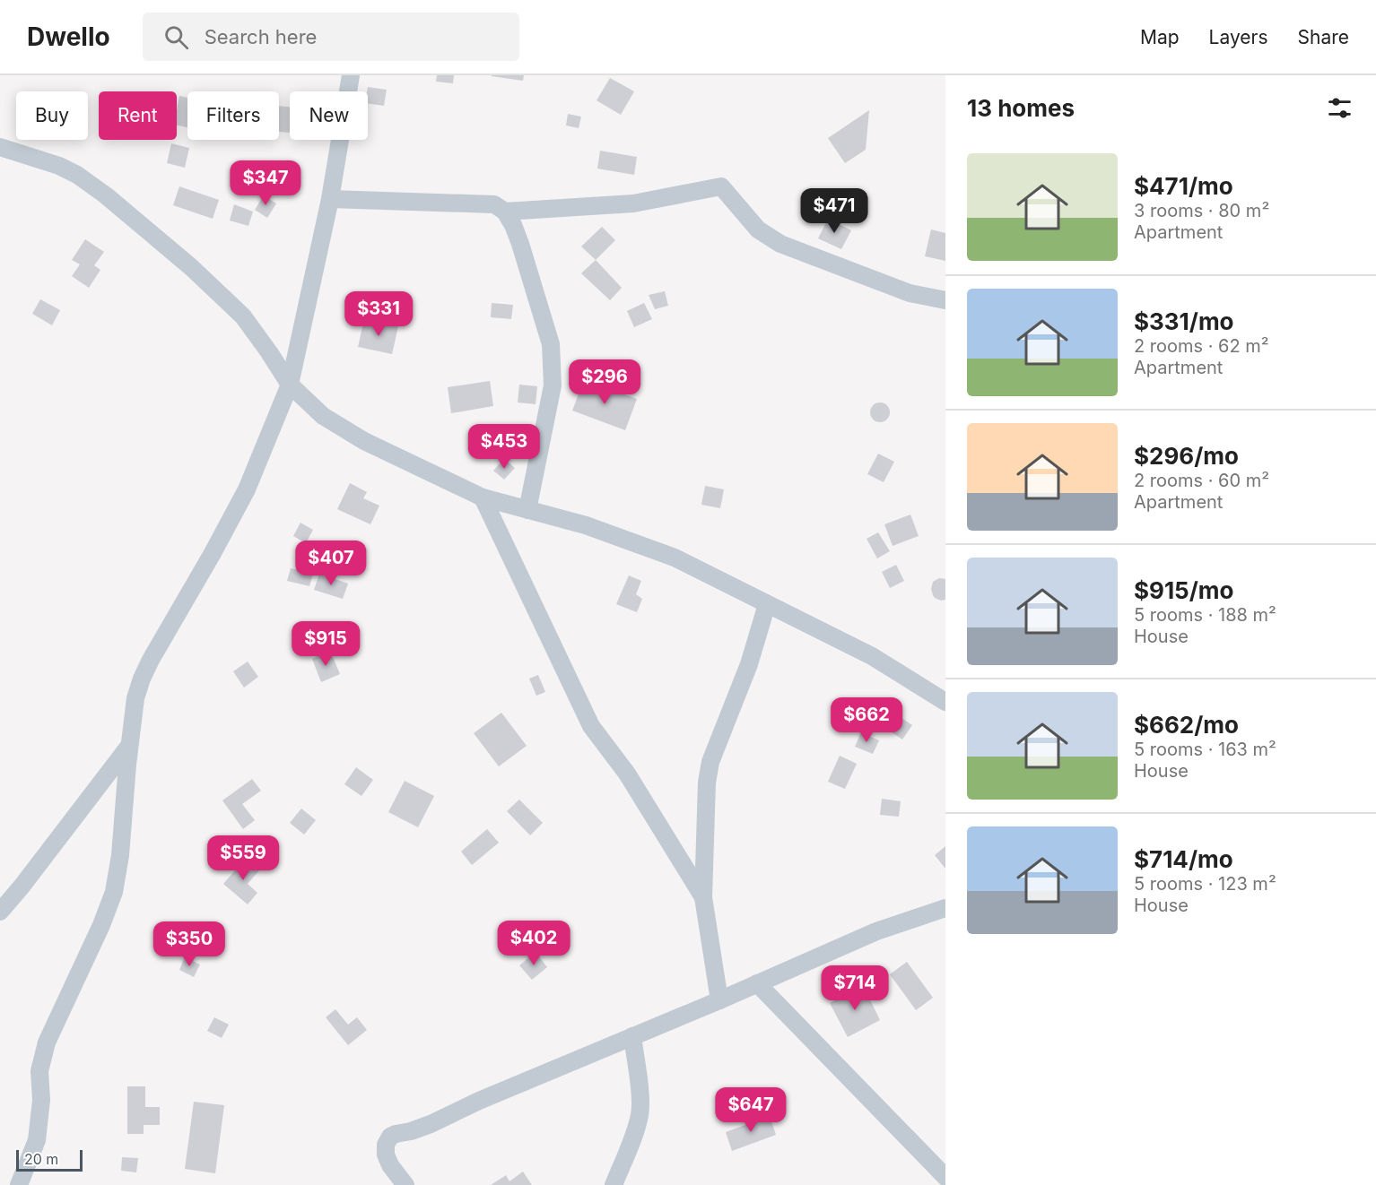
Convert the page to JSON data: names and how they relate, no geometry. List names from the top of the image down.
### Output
{
  "scale_bar": "20 m",
  "page": {
    "header": "Dwello",
    "search": "Search here",
    "nav": ["Map", "Layers", "Share"],
    "heading": "13 homes",
    "chip": [
      "Buy",
      "Rent",
      "Filters",
      "New"
    ],
    "list": [
      {
        "name": "$471/mo",
        "note": "3 rooms · 80 m² · Apartment"
      },
      {
        "name": "$331/mo",
        "note": "2 rooms · 62 m² · Apartment"
      },
      {
        "name": "$296/mo",
        "note": "2 rooms · 60 m² · Apartment"
      },
      {
        "name": "$915/mo",
        "note": "5 rooms · 188 m² · House"
      },
      {
        "name": "$662/mo",
        "note": "5 rooms · 163 m² · House"
      },
      {
        "name": "$714/mo",
        "note": "5 rooms · 123 m² · House"
      }
    ],
    "price": [
      "$347",
      "$471",
      "$331",
      "$296",
      "$453",
      "$407",
      "$915",
      "$662",
      "$559",
      "$402",
      "$350",
      "$714",
      "$647"
    ],
    "scale": "20 m"
  }
}
